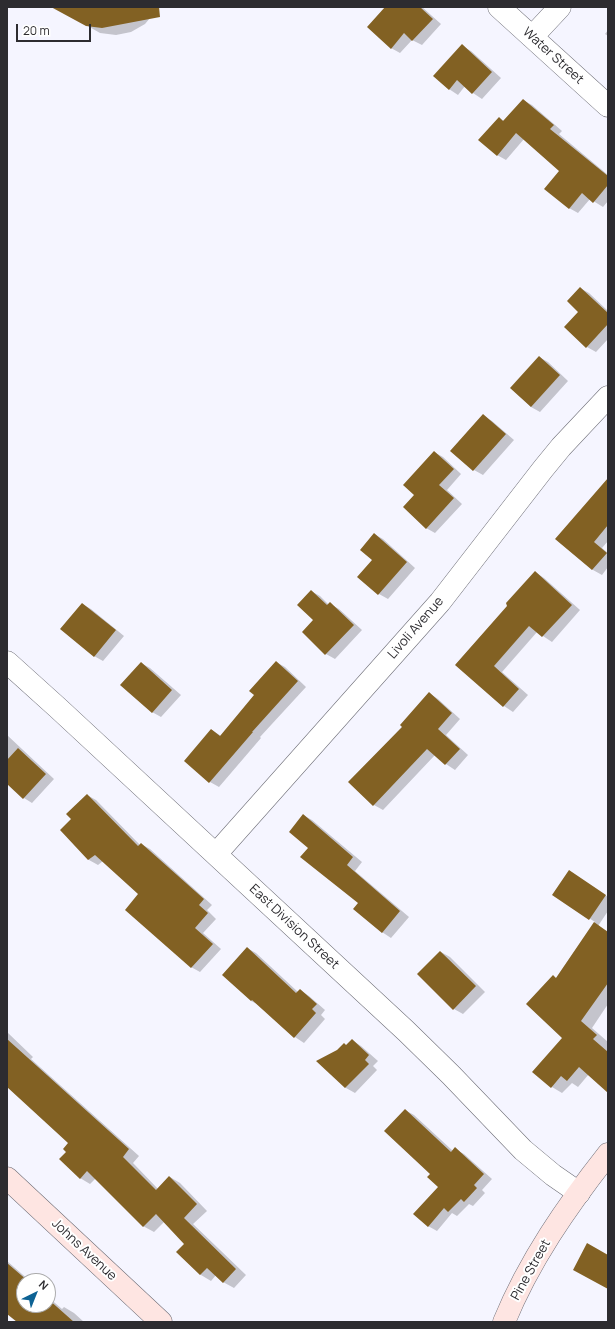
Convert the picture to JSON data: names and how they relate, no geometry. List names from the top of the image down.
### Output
{
  "streets": {
    "street": [
      "Water Street",
      "Livoli Avenue",
      "East Division Street",
      "Johns Avenue",
      "Pine Street"
    ]
  },
  "crossings": [
    ["Livoli Avenue", "East Division Street"],
    ["East Division Street", "Pine Street"]
  ],
  "scale_bar": "20 m",
  "north": "top right"
}
